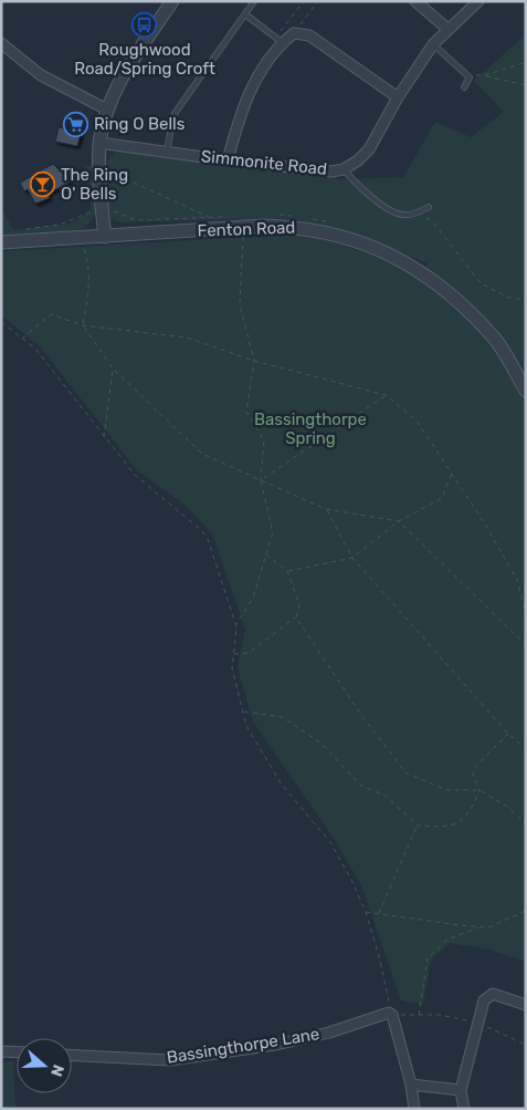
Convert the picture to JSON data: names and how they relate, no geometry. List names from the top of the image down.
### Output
{
  "streets": {
    "street": ["Simmonite Road", "Fenton Road", "Bassingthorpe Lane"]
  },
  "parks": ["Bassingthorpe Spring"],
  "places": {
    "bus stop": ["Roughwood Road/Spring Croft"],
    "supermarket": ["Ring O Bells"],
    "bar": ["The Ring O' Bells"]
  },
  "north": "right"
}
